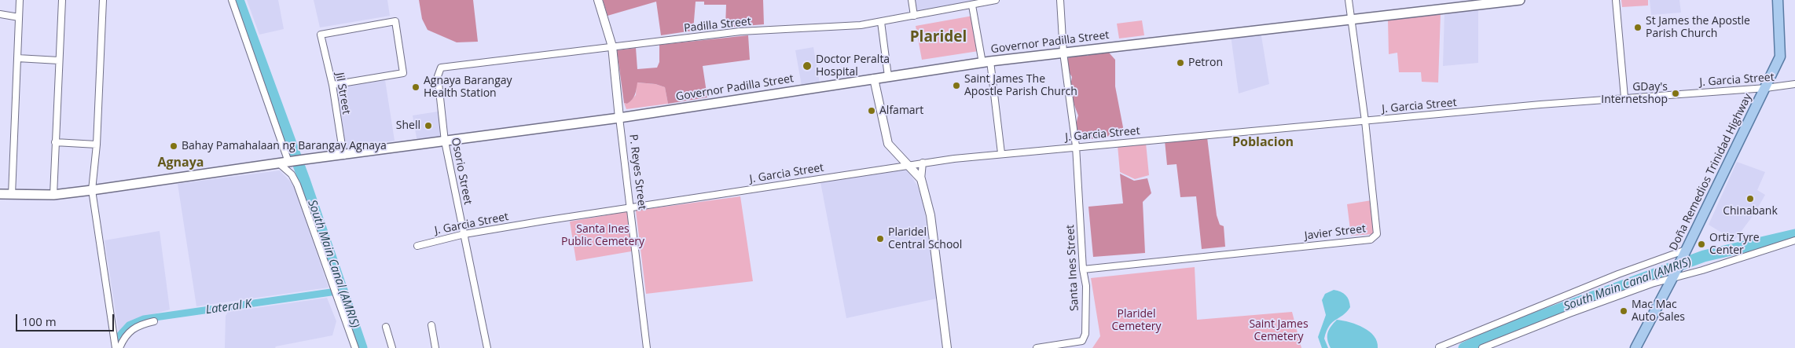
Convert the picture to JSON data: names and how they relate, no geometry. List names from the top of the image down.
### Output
{
  "streets": {
    "main road": ["Governor Padilla Street", "Doña Remedios Trinidad Highway"],
    "street": [
      "Padilla Street",
      "J. Garcia Street",
      "Jil Street",
      "Osorio Street",
      "P. Reyes Street",
      "Javier Street",
      "Santa Ines Street"
    ]
  },
  "crossings": [
    ["Padilla Street", "Osorio Street"],
    ["Padilla Street", "P. Reyes Street"],
    ["Governor Padilla Street", "Jil Street"],
    ["Governor Padilla Street", "Osorio Street"],
    ["Governor Padilla Street", "P. Reyes Street"],
    ["Governor Padilla Street", "Javier Street"],
    ["Governor Padilla Street", "Santa Ines Street"],
    ["J. Garcia Street", "Osorio Street"],
    ["J. Garcia Street", "P. Reyes Street"],
    ["J. Garcia Street", "Doña Remedios Trinidad Highway"],
    ["J. Garcia Street", "Javier Street"],
    ["J. Garcia Street", "Santa Ines Street"],
    ["Javier Street", "Santa Ines Street"]
  ],
  "districts": ["Plaridel", "Poblacion", "Agnaya"],
  "water": ["South Main Canal (AMRIS)", "Lateral K"],
  "parks": ["Santa Ines Public Cemetery", "Plaridel Cemetery", "Saint James Cemetery"],
  "places": [
    "St James the Apostle Parish Church",
    "Petron",
    "Doctor Peralta Hospital",
    "Saint James The Apostle Parish Church",
    "Agnaya Barangay Health Station",
    "GDay's Internetshop",
    "Alfamart",
    "Shell",
    "Bahay Pamahalaan ng Barangay Agnaya",
    "Chinabank",
    "Plaridel Central School",
    "Ortiz Tyre Center",
    "Mac Mac Auto Sales"
  ],
  "scale_bar": "100 m"
}
